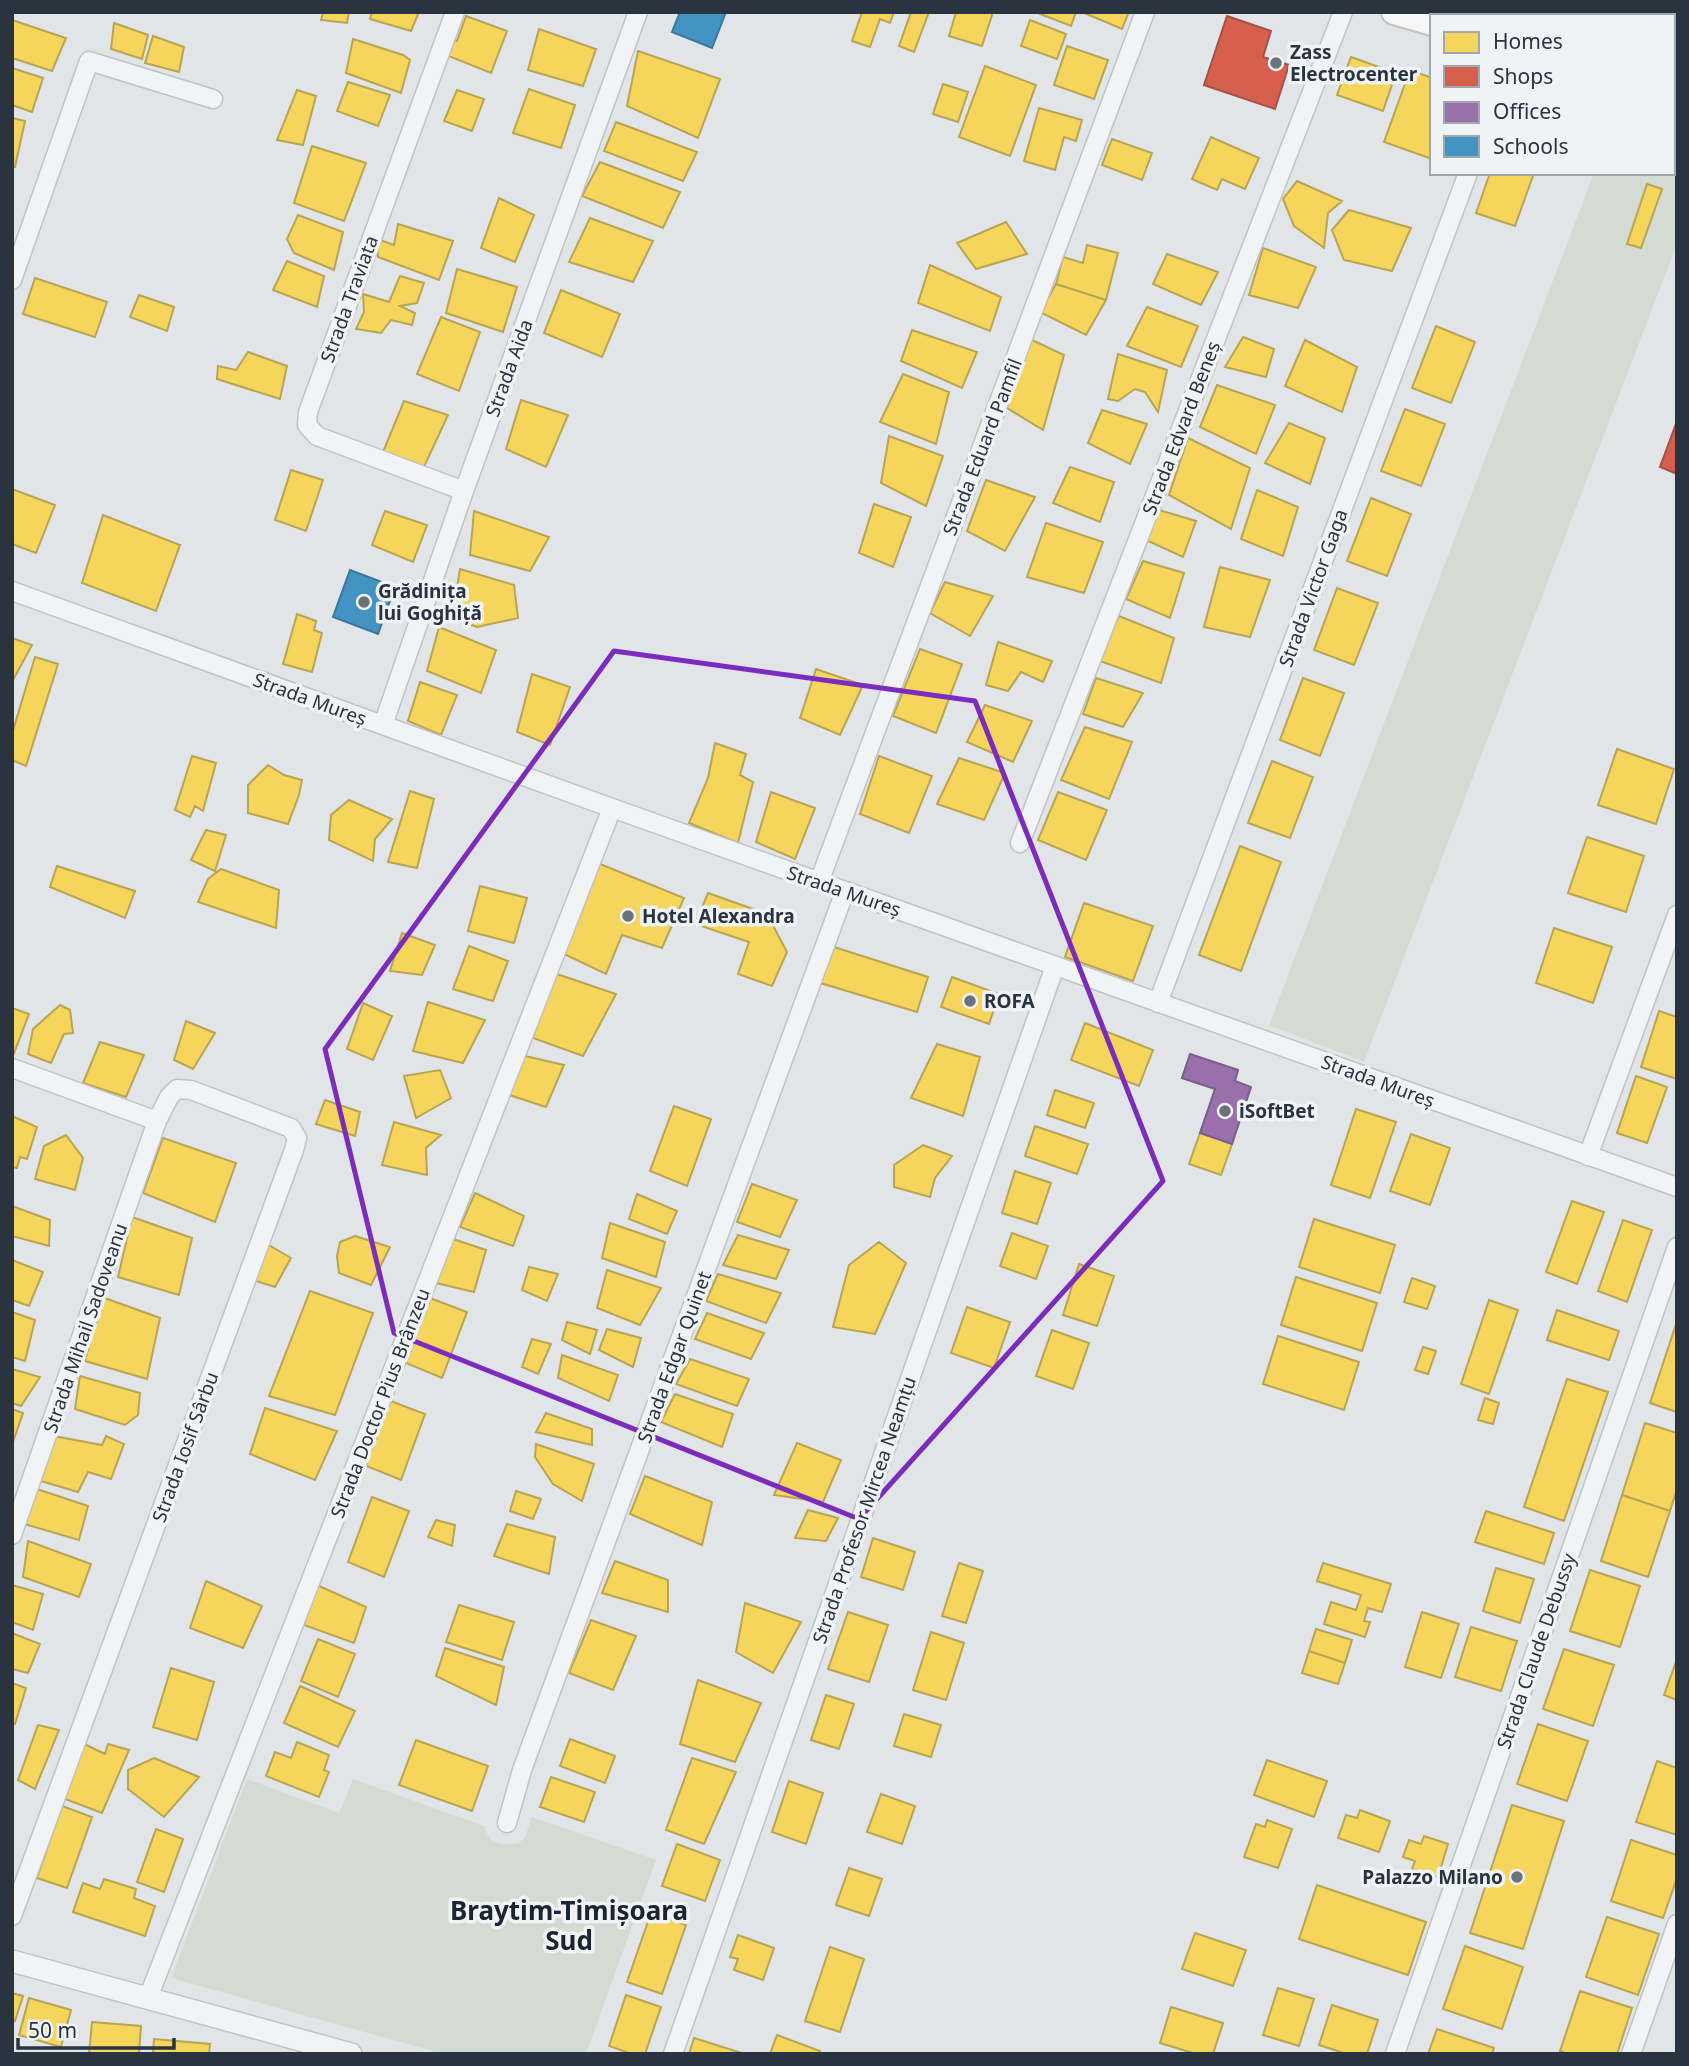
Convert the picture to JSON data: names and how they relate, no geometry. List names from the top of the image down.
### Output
{
  "streets": {
    "street": [
      "Strada Traviata",
      "Strada Aida",
      "Strada Edvard Beneș",
      "Strada Eduard Pamfil",
      "Strada Victor Gaga",
      "Strada Mureș",
      "Strada Mihail Sadoveanu",
      "Strada Edgar Quinet",
      "Strada Doctor Pius Brânzeu",
      "Strada Iosif Sârbu",
      "Strada Profesor Mircea Neamțu",
      "Strada Claude Debussy"
    ]
  },
  "crossings": [
    ["Strada Traviata", "Strada Aida"],
    ["Strada Aida", "Strada Mureș"],
    ["Strada Eduard Pamfil", "Strada Mureș"],
    ["Strada Victor Gaga", "Strada Mureș"],
    ["Strada Mureș", "Strada Edgar Quinet"],
    ["Strada Mureș", "Strada Doctor Pius Brânzeu"],
    ["Strada Mureș", "Strada Profesor Mircea Neamțu"],
    ["Strada Mihail Sadoveanu", "Strada Iosif Sârbu"]
  ],
  "districts": ["Braytim-Timișoara Sud"],
  "places": [
    "Zass Electrocenter",
    "Grădinița lui Goghiță",
    "Hotel Alexandra",
    "ROFA",
    "iSoftBet",
    "Palazzo Milano"
  ],
  "legend": [
    "Homes",
    "Shops",
    "Offices",
    "Schools"
  ],
  "scale_bar": "50 m"
}
